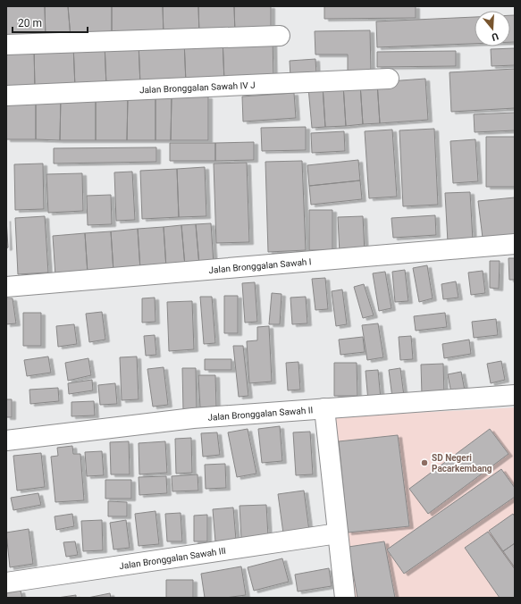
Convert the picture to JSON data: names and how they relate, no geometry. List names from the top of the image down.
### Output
{
  "streets": {
    "street": [
      "Jalan Bronggalan Sawah IV J",
      "Jalan Bronggalan Sawah I",
      "Jalan Bronggalan Sawah II",
      "Jalan Bronggalan Sawah III"
    ]
  },
  "places": ["SD Negeri Pacarkembang"],
  "scale_bar": "20 m",
  "north": "bottom"
}
